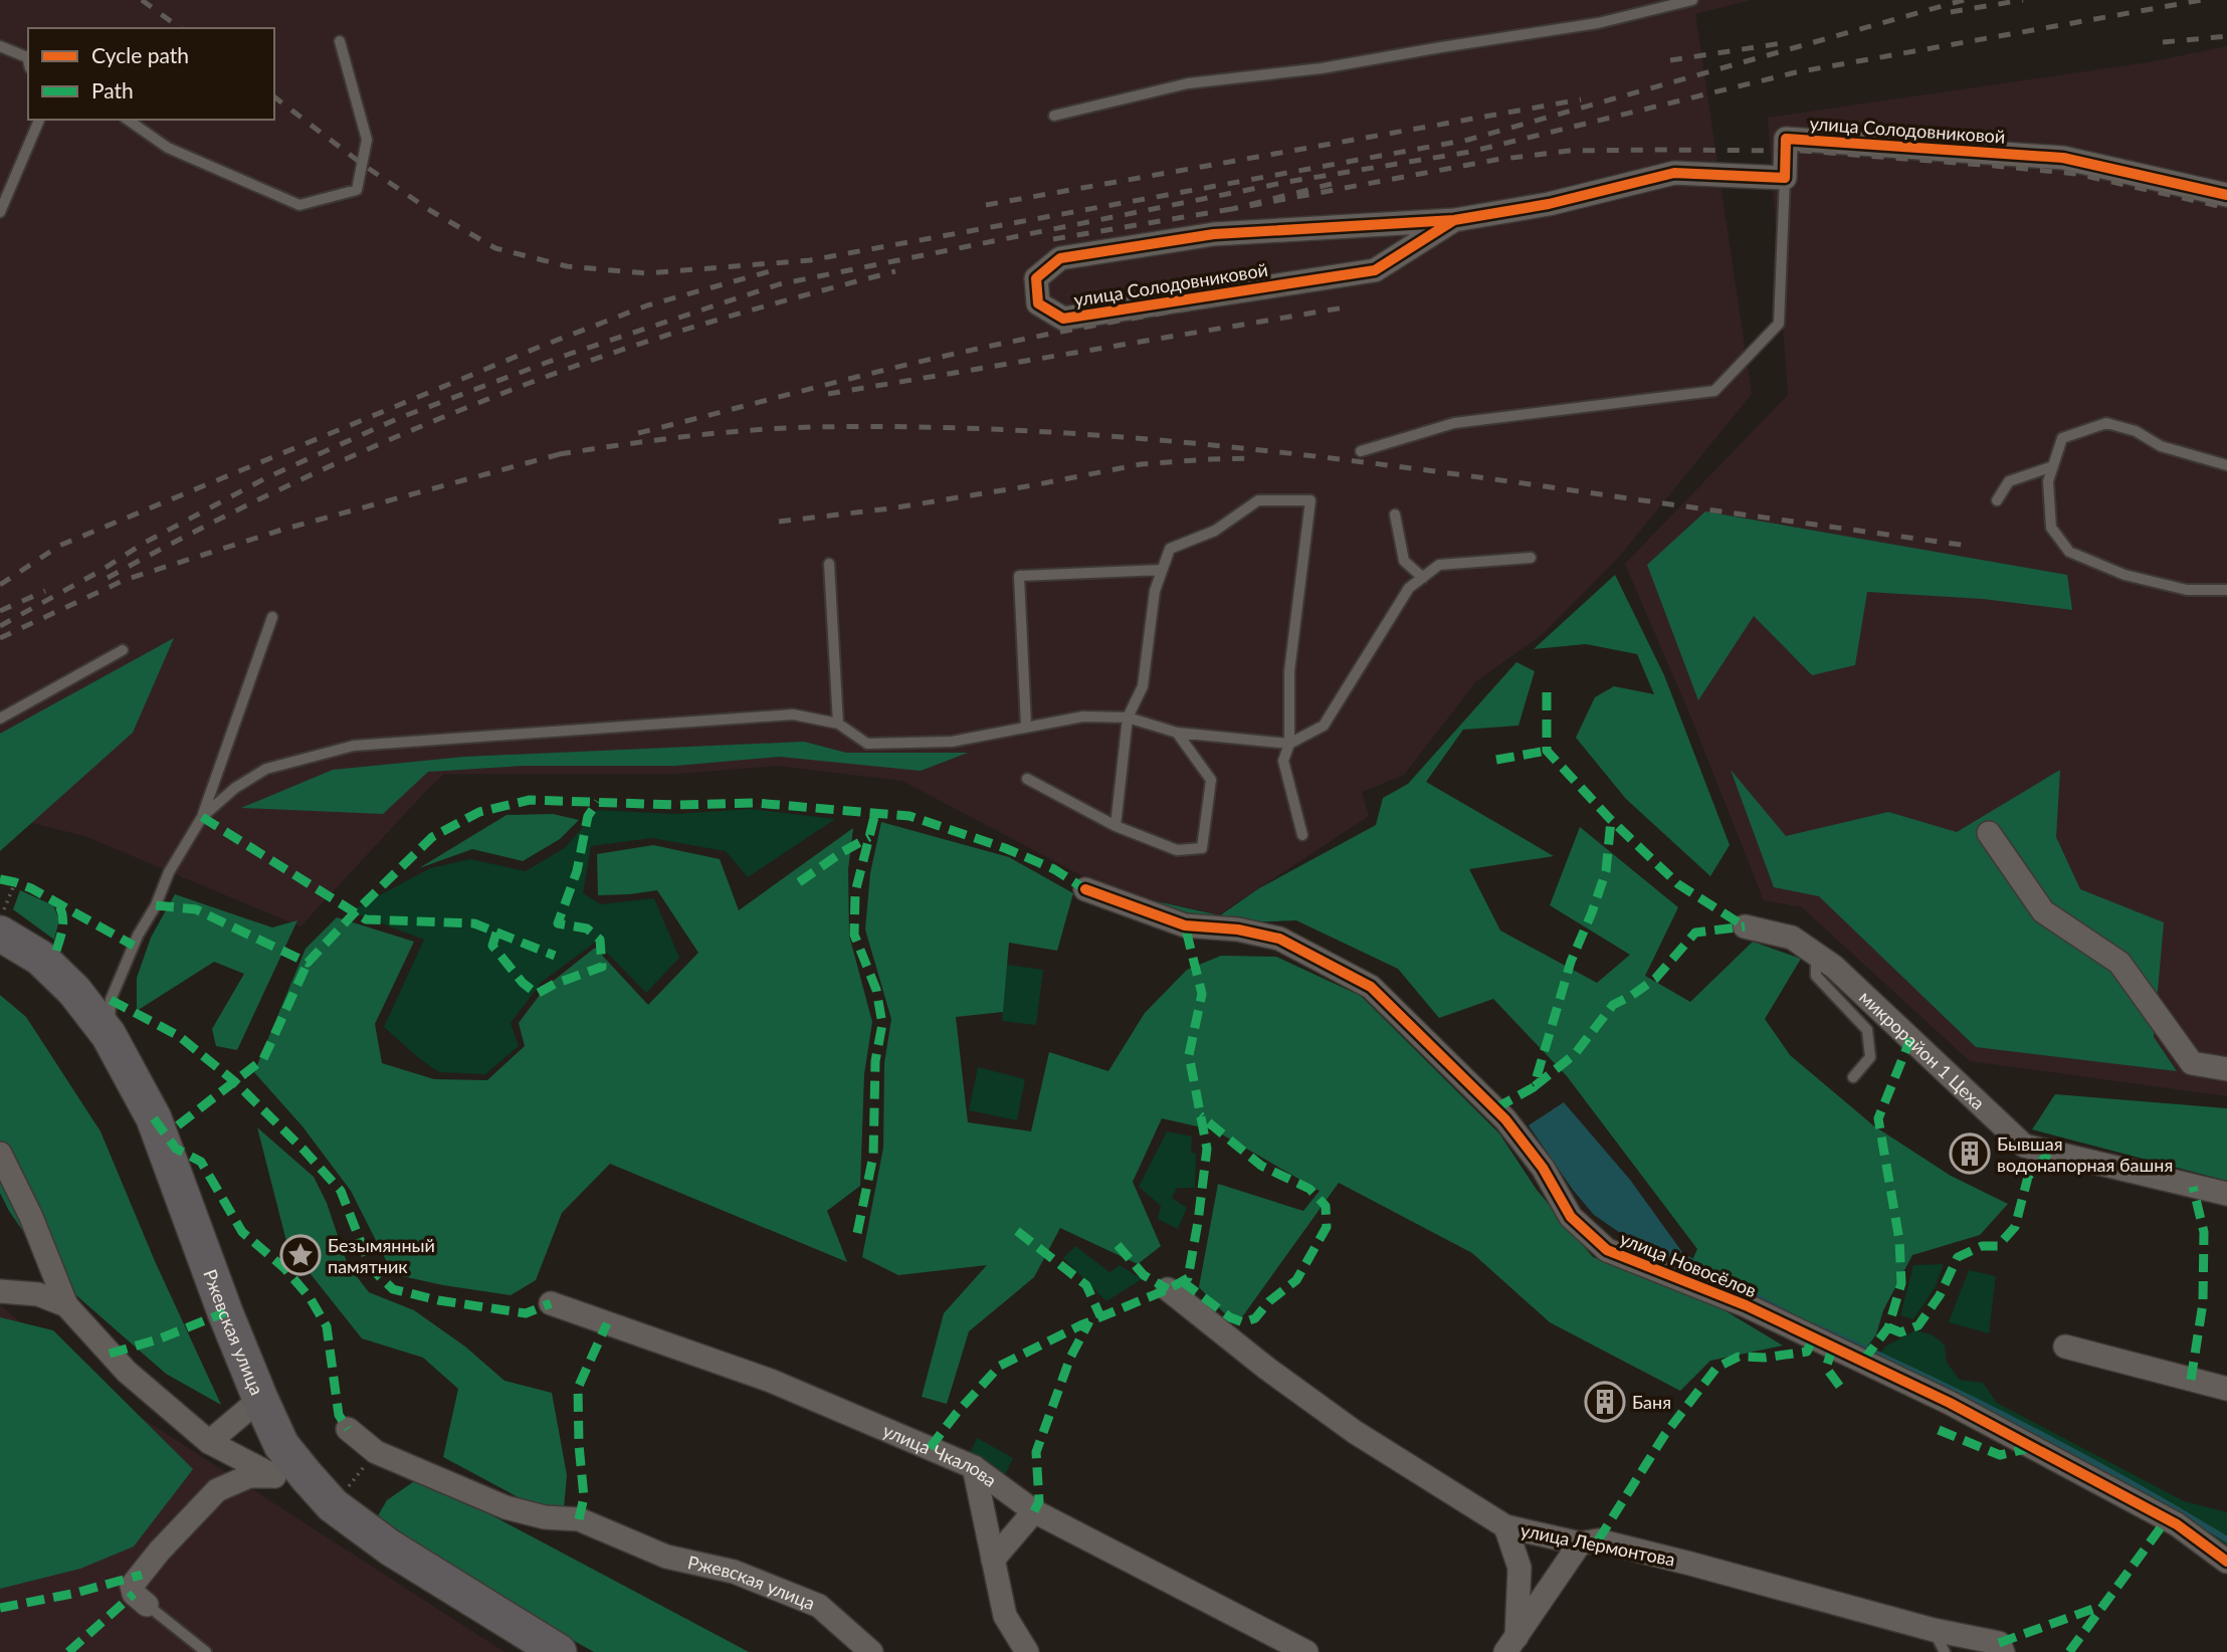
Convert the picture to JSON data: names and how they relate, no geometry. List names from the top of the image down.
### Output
{
  "streets": {
    "main road": ["Ржевская улица"],
    "street": [
      "улица Солодовниковой",
      "микрорайон 1 Цеха",
      "улица Новосёлов",
      "улица Чкалова",
      "улица Лермонтова"
    ]
  },
  "places": {
    "building": ["Бывшая водонапорная башня", "Баня"],
    "place": ["Безымянный памятник"]
  },
  "legend": ["Cycle path", "Path"]
}
